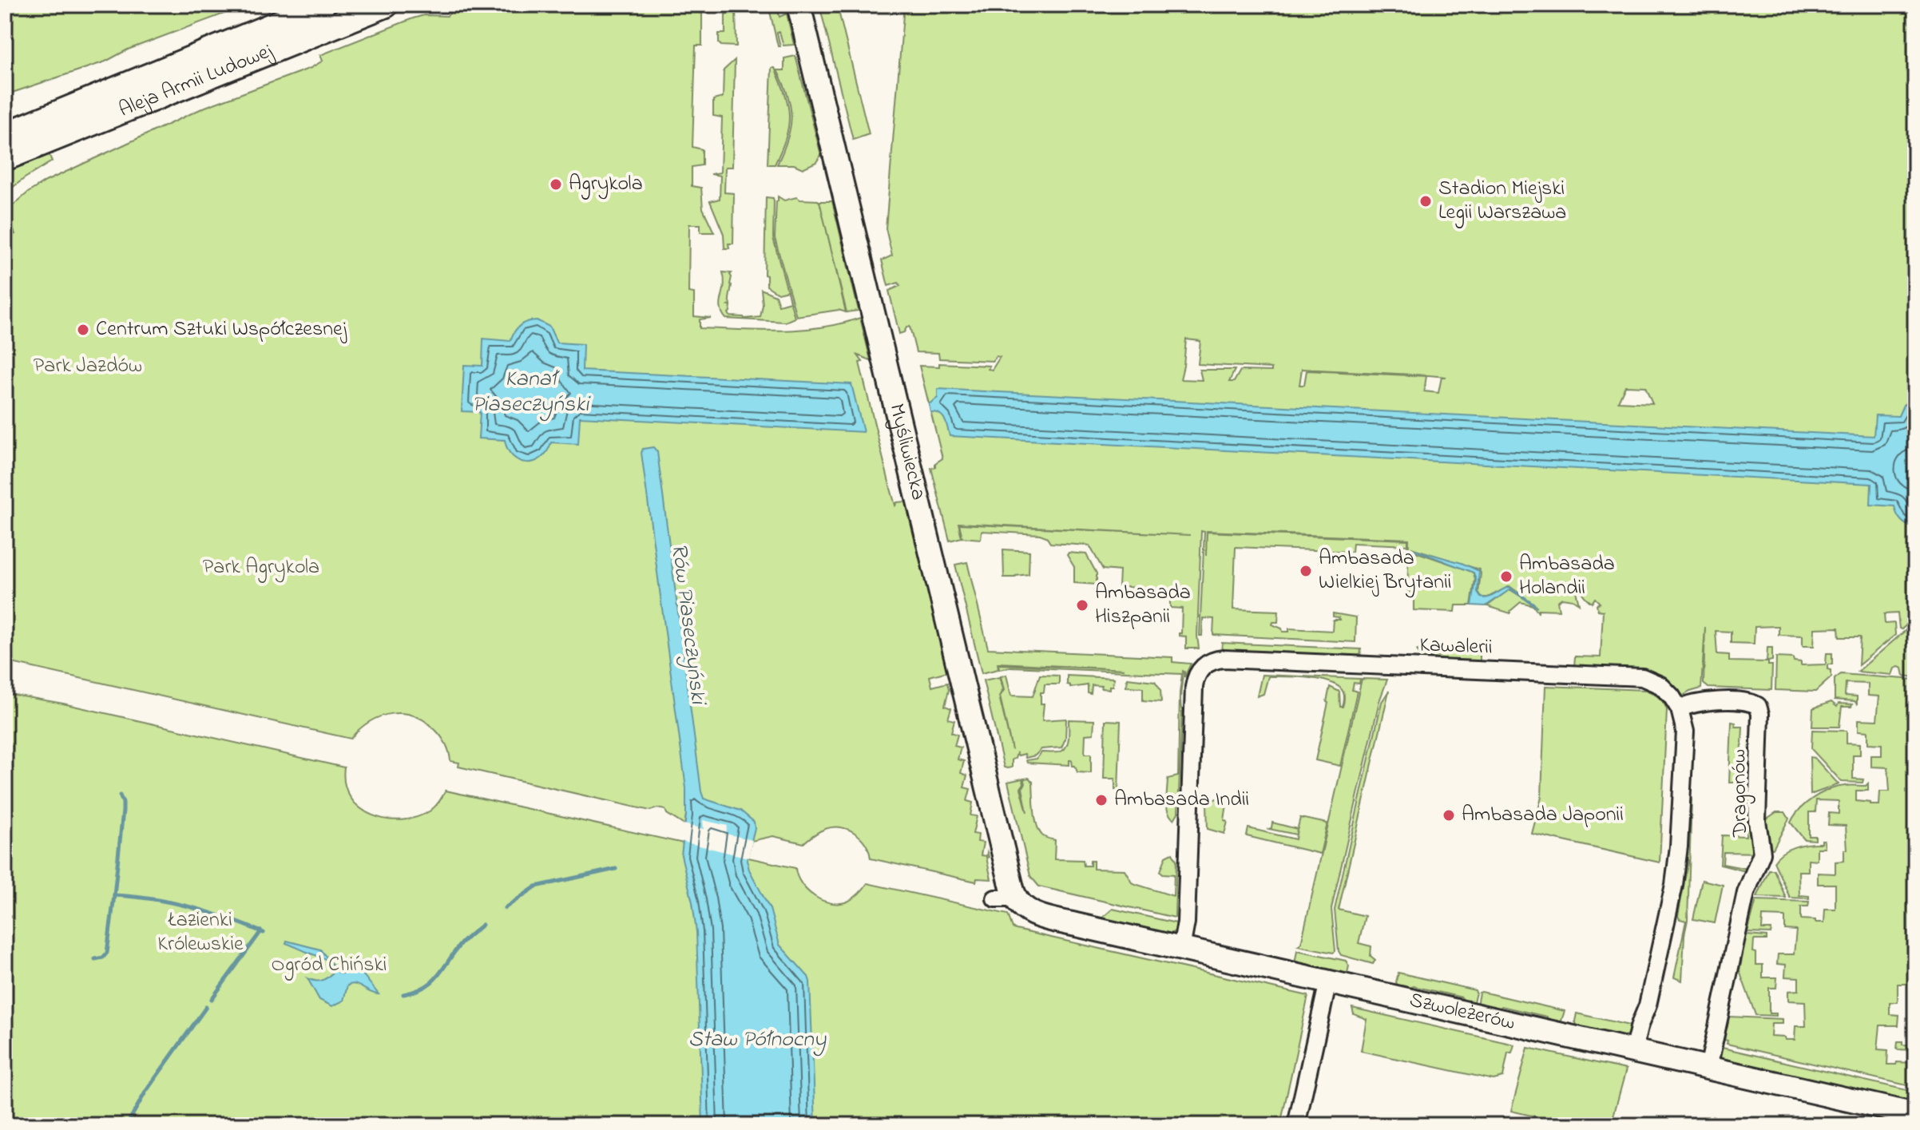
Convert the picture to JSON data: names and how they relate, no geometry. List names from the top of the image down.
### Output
{
  "streets": {
    "main road": ["Aleja Armii Ludowej"],
    "street": [
      "Myśliwiecka",
      "Kawalerii",
      "Dragonów",
      "Szwoleżerów"
    ]
  },
  "crossings": [
    ["Myśliwiecka", "Szwoleżerów"],
    ["Kawalerii", "Dragonów"],
    ["Kawalerii", "Szwoleżerów"],
    ["Dragonów", "Szwoleżerów"]
  ],
  "water": ["Kanał Piaseczyński", "Rów Piaseczyński", "Staw Północny"],
  "parks": [
    "Park Jazdów",
    "Park Agrykola",
    "Łazienki Królewskie",
    "Ogród Chiński"
  ],
  "places": [
    "Agrykola",
    "Stadion Miejski Legii Warszawa",
    "Centrum Sztuki Współczesnej",
    "Ambasada Wielkiej Brytanii",
    "Ambasada Holandii",
    "Ambasada Hiszpanii",
    "Ambasada Indii",
    "Ambasada Japonii"
  ]
}
